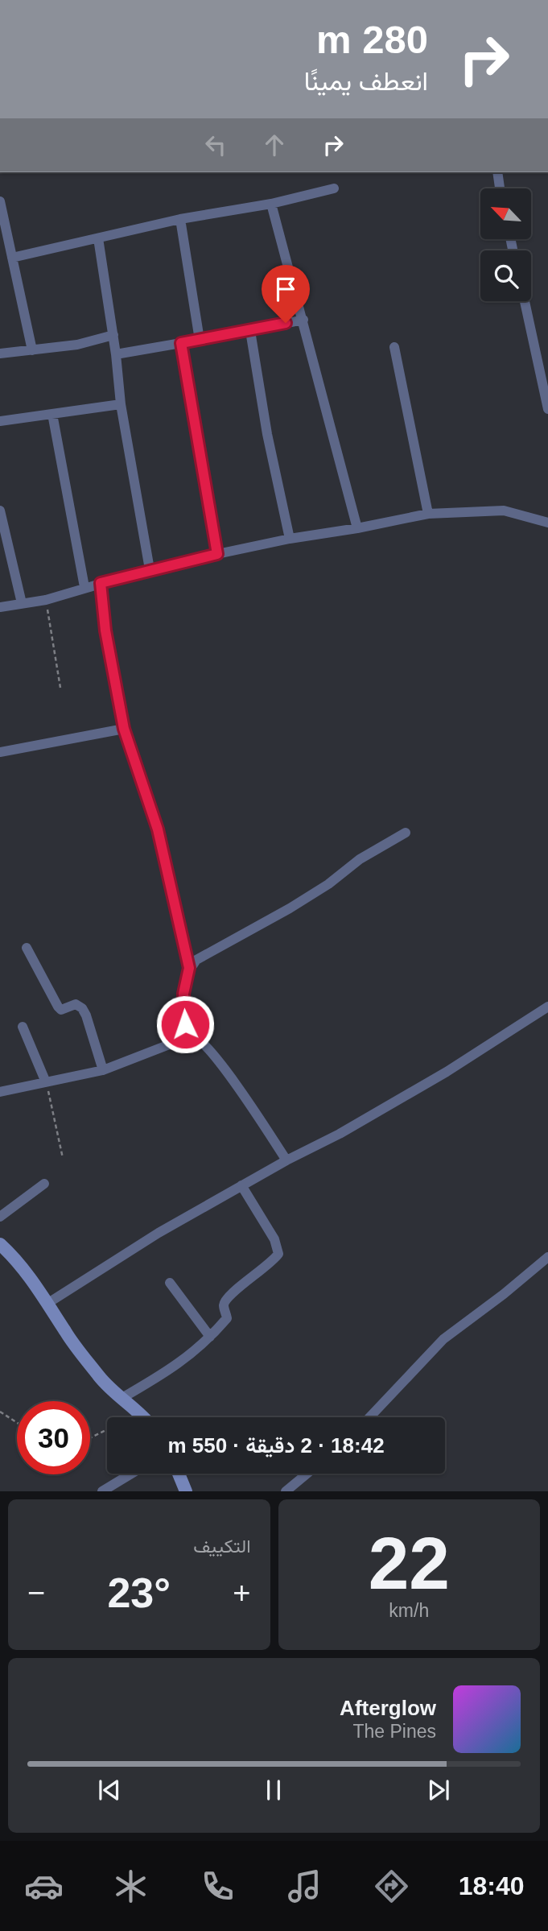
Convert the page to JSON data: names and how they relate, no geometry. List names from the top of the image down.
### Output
{
  "north": "top left",
  "page": {
    "turn": ["280 m", "انعطف يمينًا"],
    "limit": "30",
    "trip": "18:42 · 2 دقيقة · 550 m",
    "tile": [
      ["22", "km/h"],
      "التكييف"
    ],
    "heat": ["−", "23°", "+"],
    "song": ["Afterglow", "The Pines"],
    "tabs": "18:40"
  }
}
